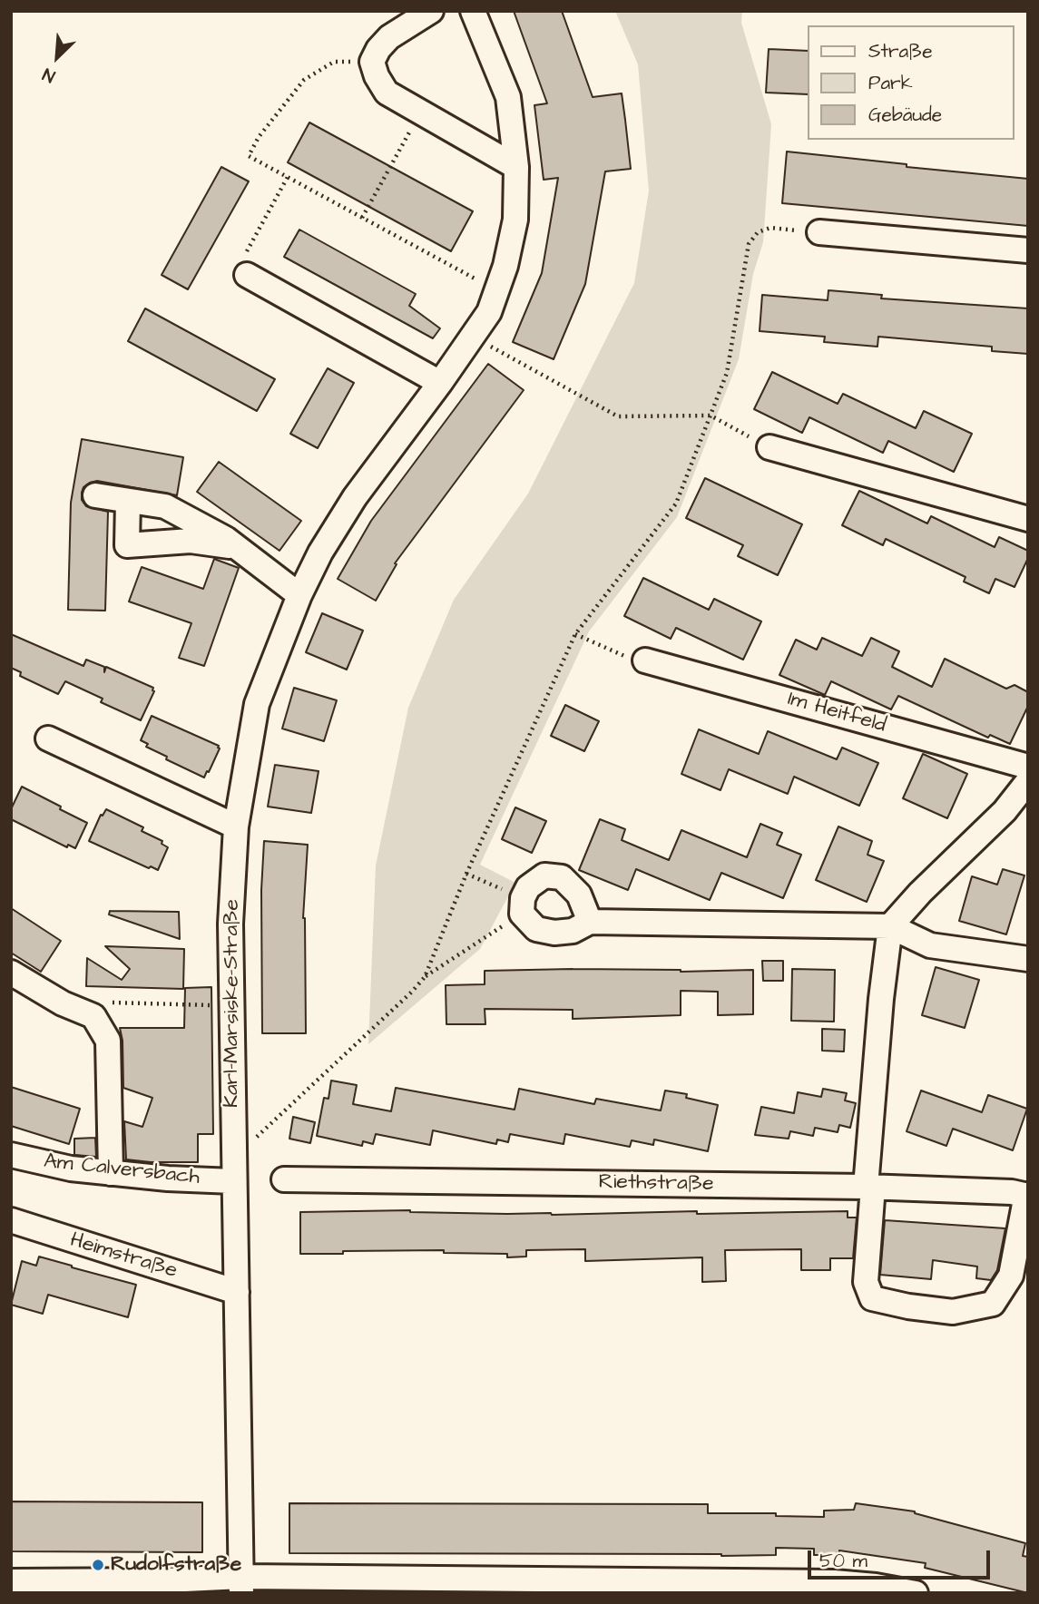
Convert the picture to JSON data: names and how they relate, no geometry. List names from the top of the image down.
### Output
{
  "streets": {
    "street": [
      "Im Heitfeld",
      "Karl-Marsiske-Straße",
      "Am Calversbach",
      "Riethstraße",
      "Heimstraße"
    ]
  },
  "crossings": [
    ["Karl-Marsiske-Straße", "Am Calversbach"]
  ],
  "places": ["Rudolfstraße"],
  "legend": ["Straße", "Park", "Gebäude"],
  "scale_bar": "50 m",
  "north": "bottom left"
}
